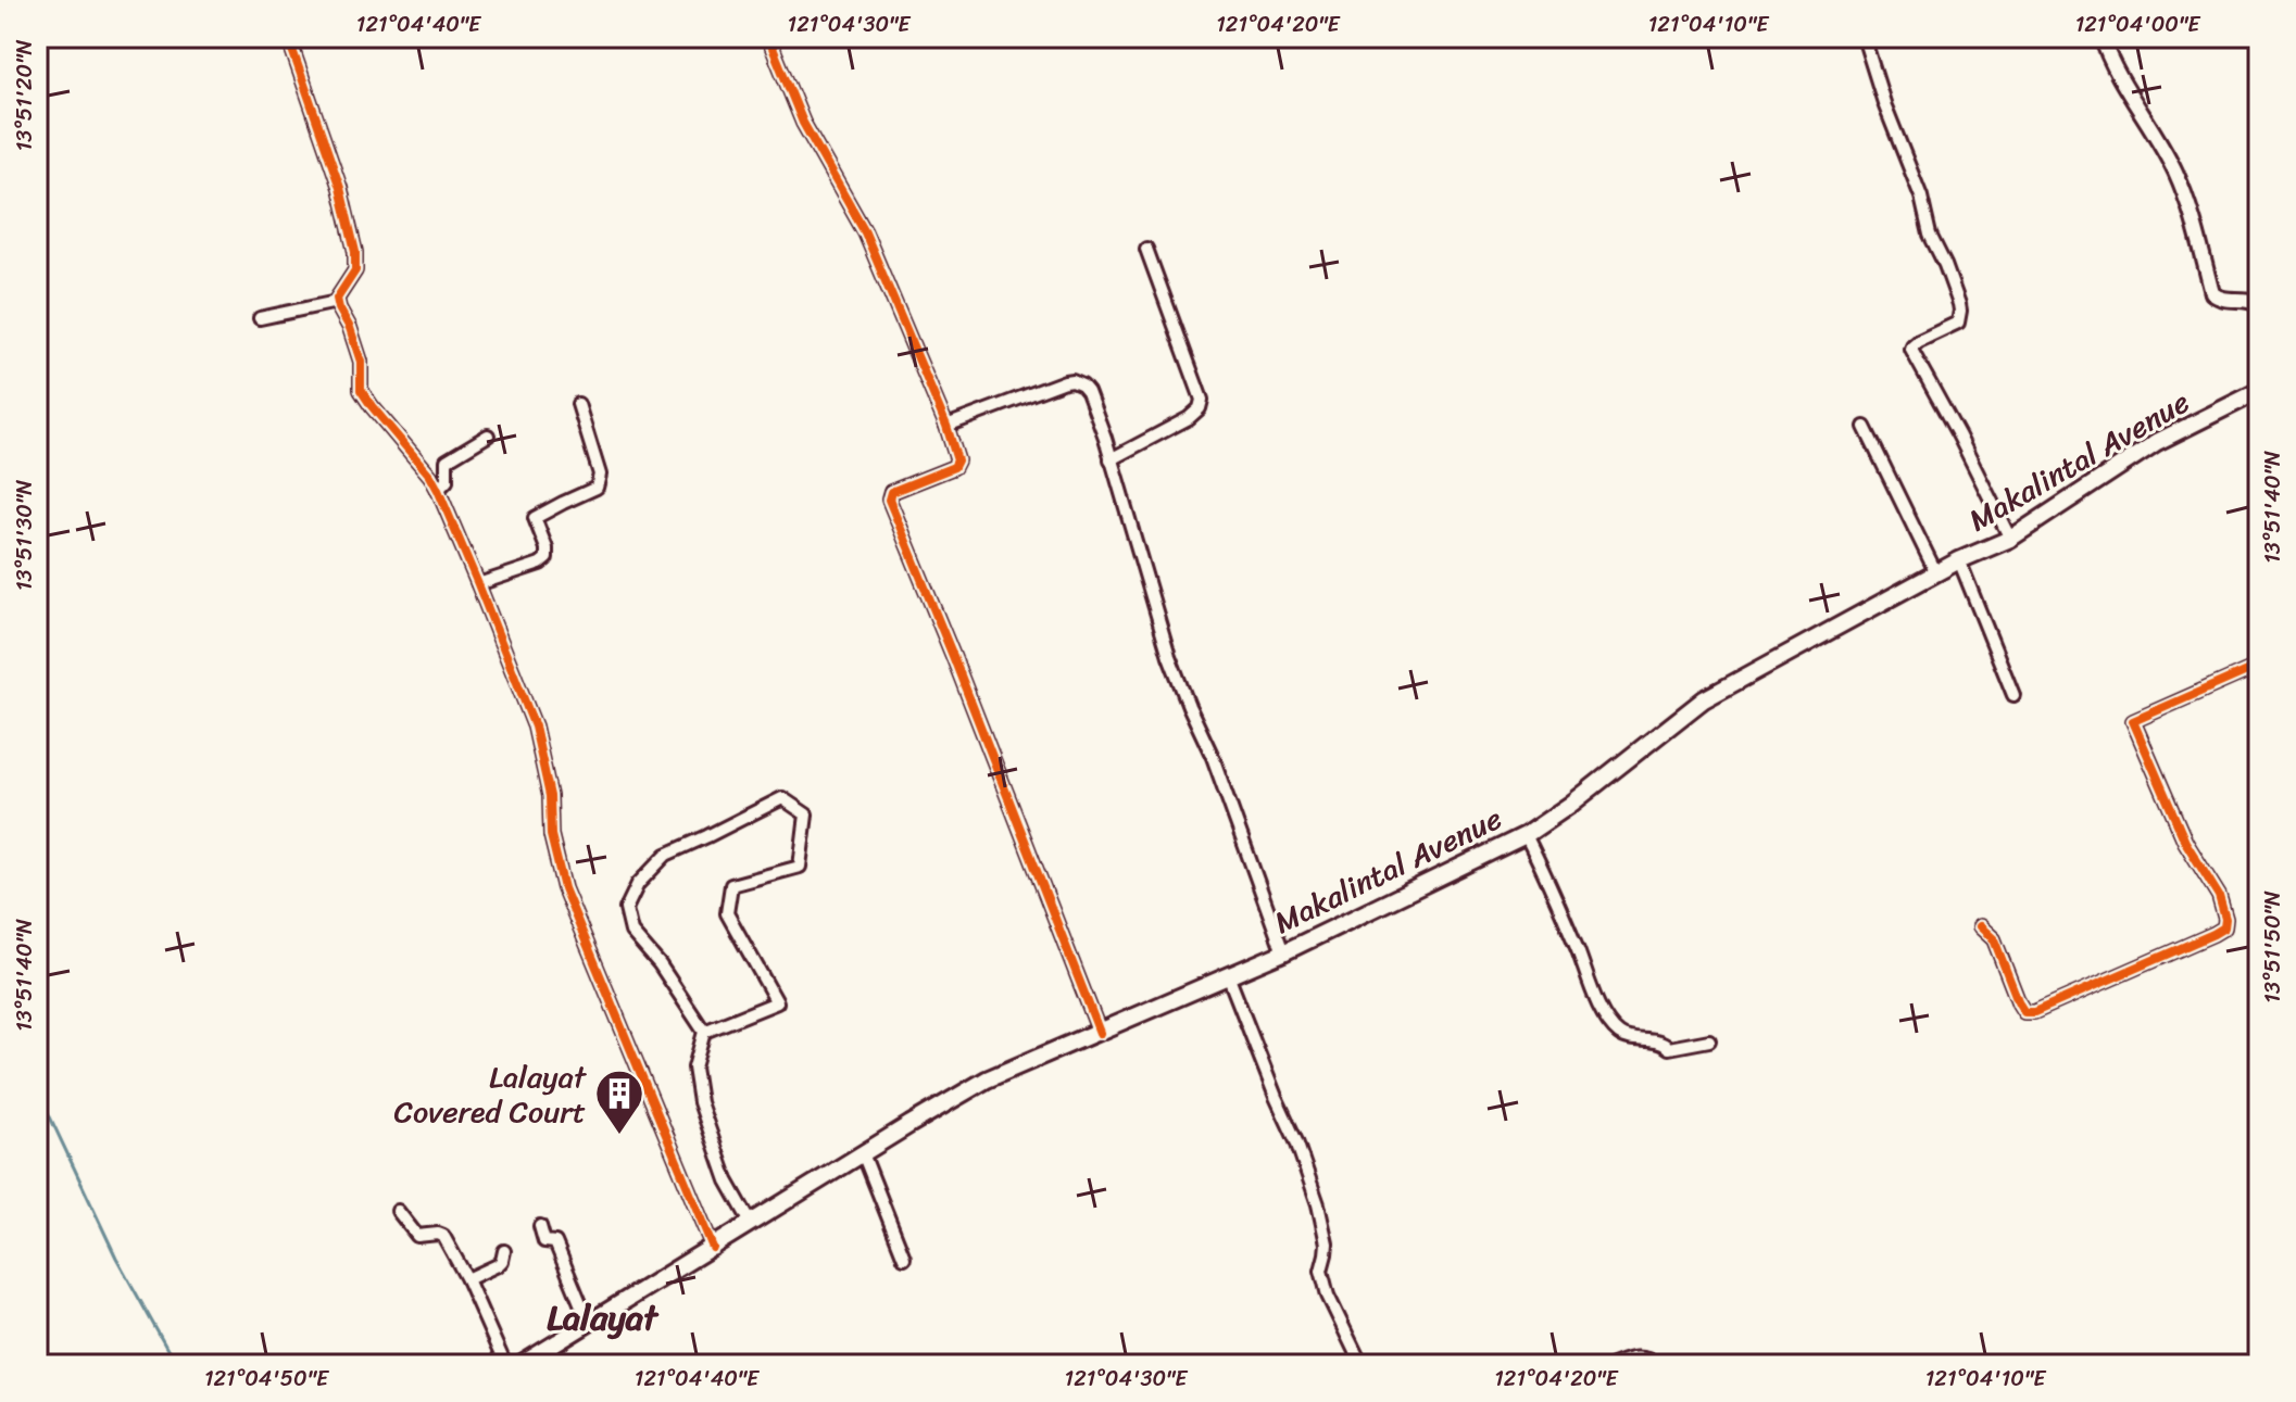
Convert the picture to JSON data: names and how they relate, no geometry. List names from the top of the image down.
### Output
{
  "streets": {
    "main road": ["Makalintal Avenue"]
  },
  "districts": ["Lalayat"],
  "places": {
    "building": ["Lalayat Covered Court"]
  },
  "coordinates": [
    "121°04'40\"E",
    "121°04'30\"E",
    "121°04'20\"E",
    "121°04'10\"E",
    "121°04'00\"E",
    "13°51'20\"N",
    "13°51'40\"N",
    "13°51'30\"N",
    "13°51'50\"N",
    "121°04'50\"E"
  ]
}
